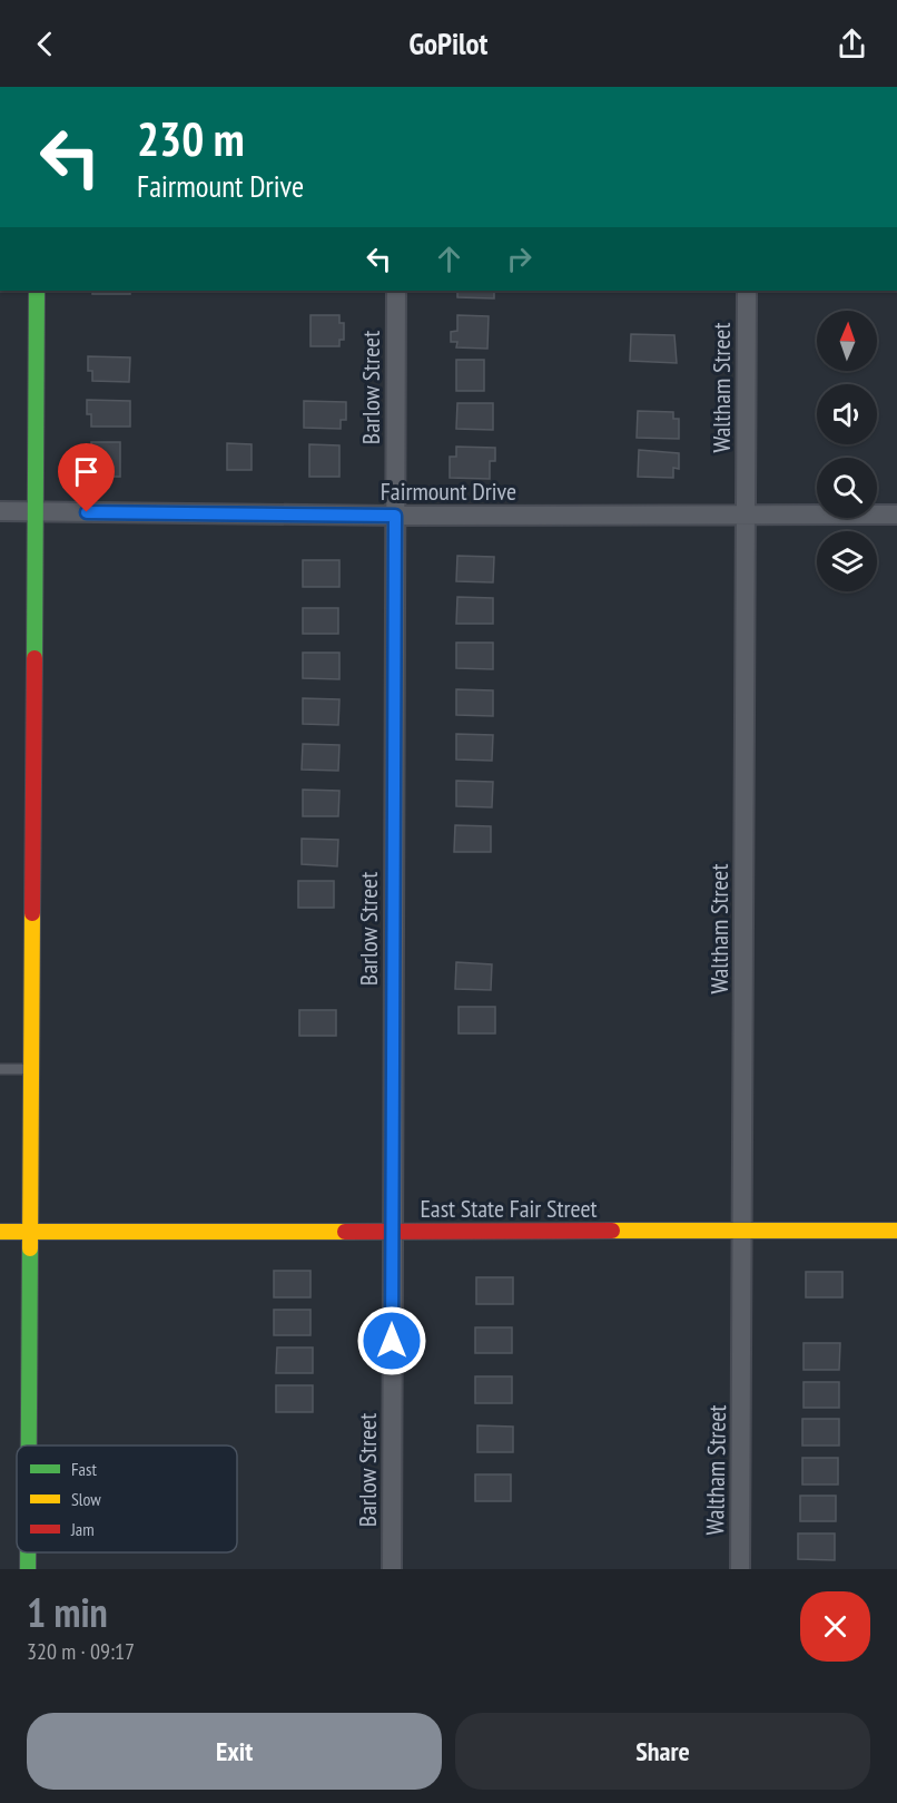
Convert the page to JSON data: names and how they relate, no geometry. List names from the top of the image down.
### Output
{
  "streets": {
    "street": [
      "Barlow Street",
      "Waltham Street",
      "Fairmount Drive",
      "East State Fair Street"
    ]
  },
  "crossings": [
    ["Barlow Street", "Fairmount Drive"],
    ["Barlow Street", "East State Fair Street"],
    ["Waltham Street", "Fairmount Drive"],
    ["Waltham Street", "East State Fair Street"]
  ],
  "legend": ["Fast", "Slow", "Jam"],
  "north": "top",
  "page": {
    "header": "GoPilot",
    "turn": ["230 m", "Fairmount Drive"],
    "heading": ["1 min", "320 m · 09:17"],
    "buttons": ["Exit", "Share"]
  }
}
